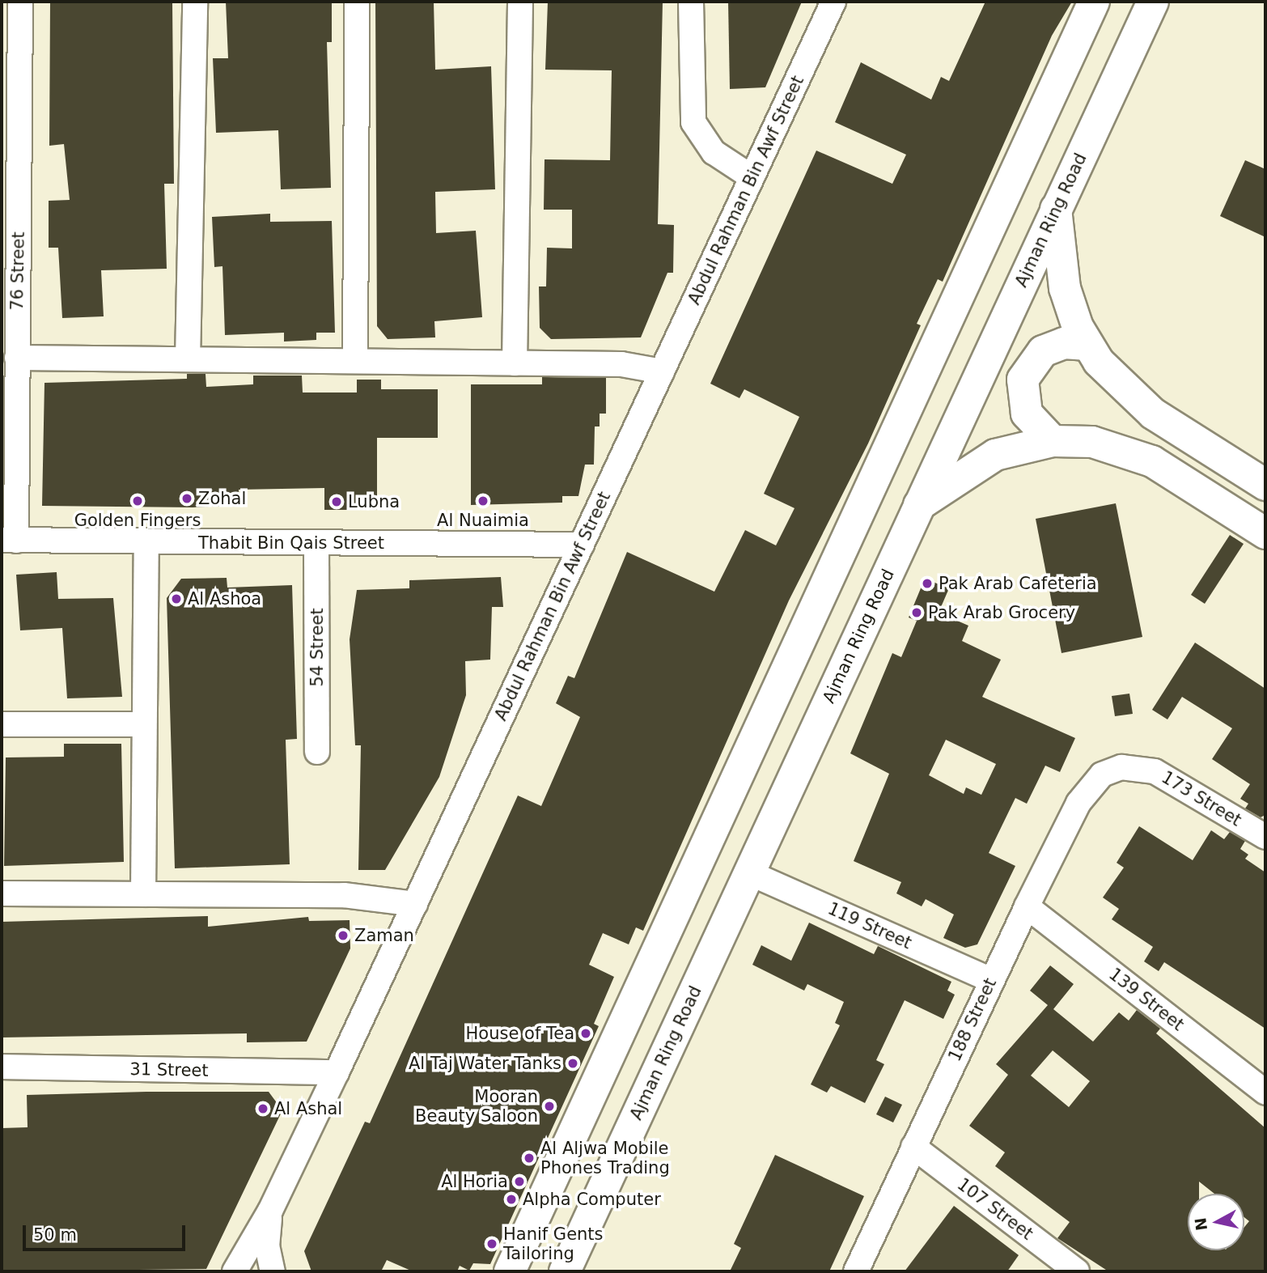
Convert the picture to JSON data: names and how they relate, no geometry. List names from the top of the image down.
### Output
{
  "streets": {
    "main road": ["Ajman Ring Road"],
    "street": [
      "Abdul Rahman Bin Awf Street",
      "76 Street",
      "Thabit Bin Qais Street",
      "54 Street",
      "173 Street",
      "119 Street",
      "139 Street",
      "188 Street",
      "31 Street",
      "107 Street"
    ]
  },
  "crossings": [
    ["Abdul Rahman Bin Awf Street", "Thabit Bin Qais Street"],
    ["Abdul Rahman Bin Awf Street", "31 Street"],
    ["Ajman Ring Road", "119 Street"],
    ["76 Street", "Thabit Bin Qais Street"],
    ["Thabit Bin Qais Street", "54 Street"],
    ["173 Street", "188 Street"],
    ["119 Street", "188 Street"],
    ["139 Street", "188 Street"],
    ["188 Street", "107 Street"]
  ],
  "places": [
    "Zohal",
    "Golden Fingers",
    "Al Nuaimia",
    "Lubna",
    "Pak Arab Cafeteria",
    "Al Ashoa",
    "Pak Arab Grocery",
    "Zaman",
    "House of Tea",
    "Al Taj Water Tanks",
    "Mooran Beauty Saloon",
    "Al Ashal",
    "Al Aljwa Mobile Phones Trading",
    "Al Horia",
    "Alpha Computer",
    "Hanif Gents Tailoring"
  ],
  "scale_bar": "50 m",
  "north": "left"
}
